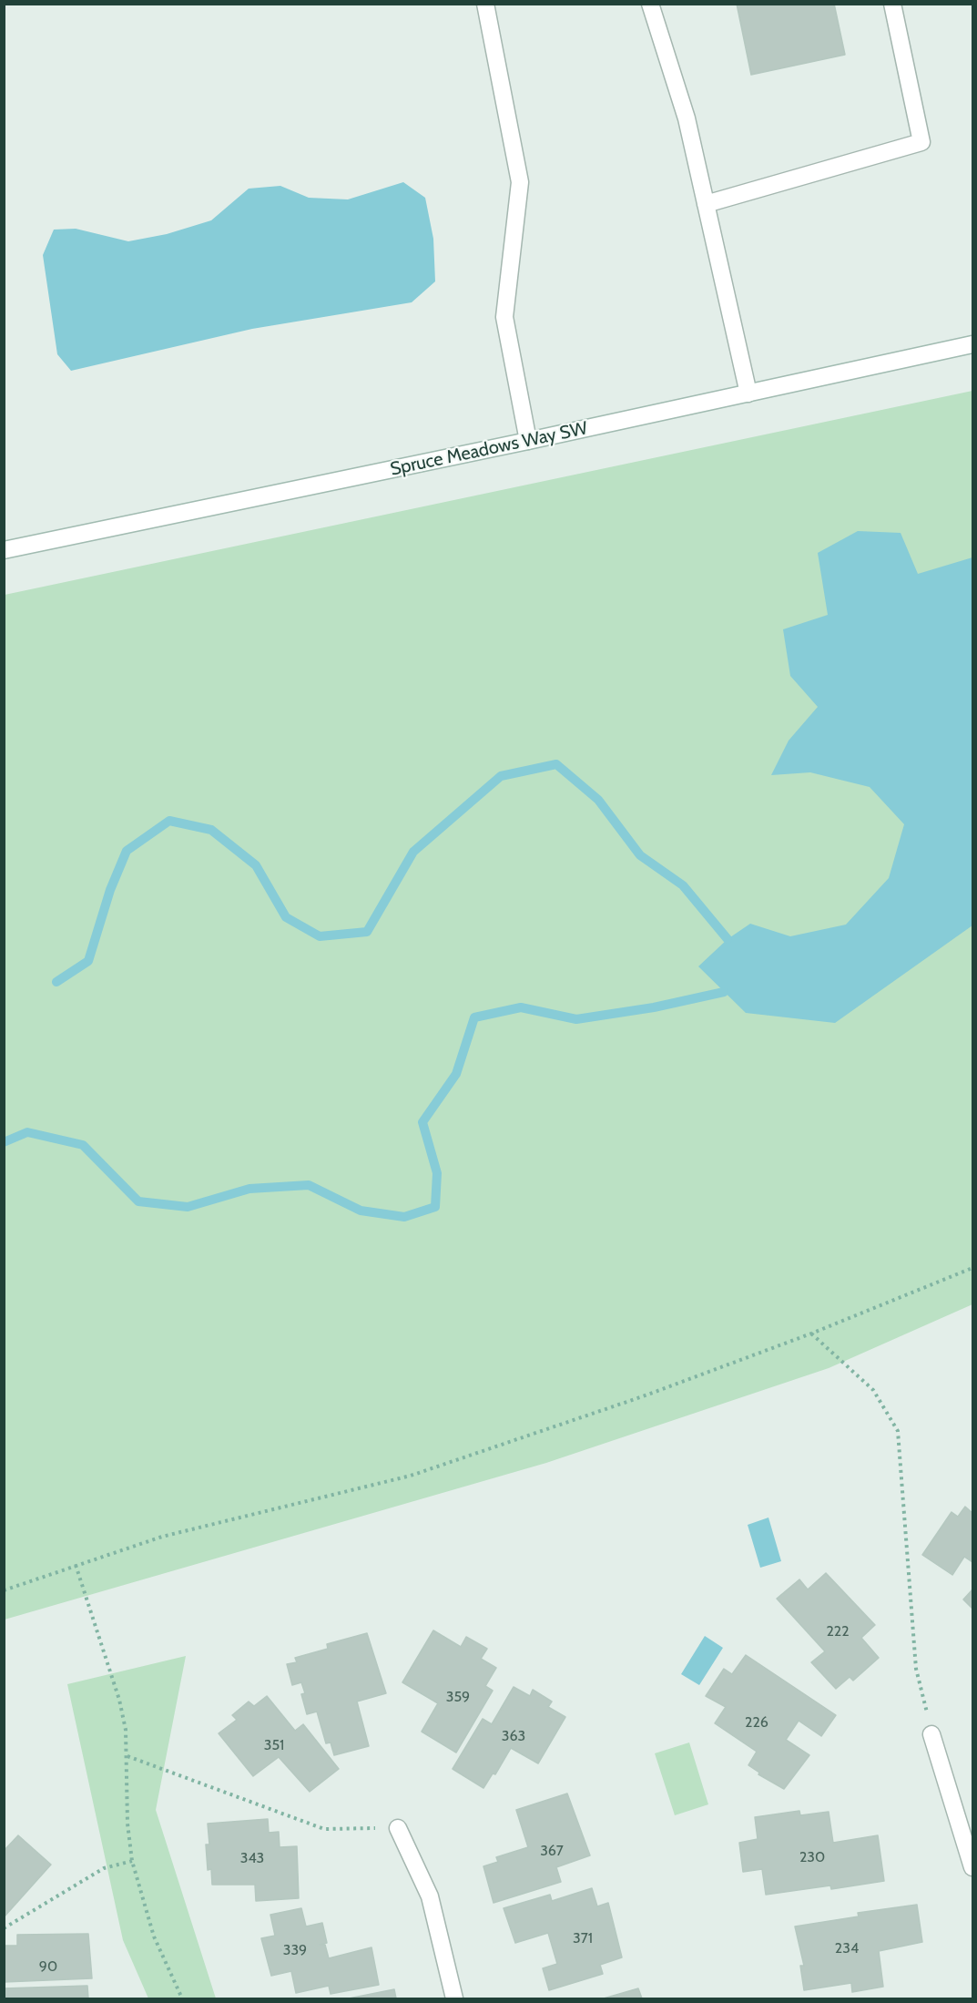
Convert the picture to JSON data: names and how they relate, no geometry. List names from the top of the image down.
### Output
{
  "streets": {
    "main road": ["Spruce Meadows Way SW"]
  },
  "house_numbers": [
    "222",
    "359",
    "226",
    "363",
    "351",
    "367",
    "230",
    "343",
    "371",
    "234",
    "339",
    "90"
  ]
}
